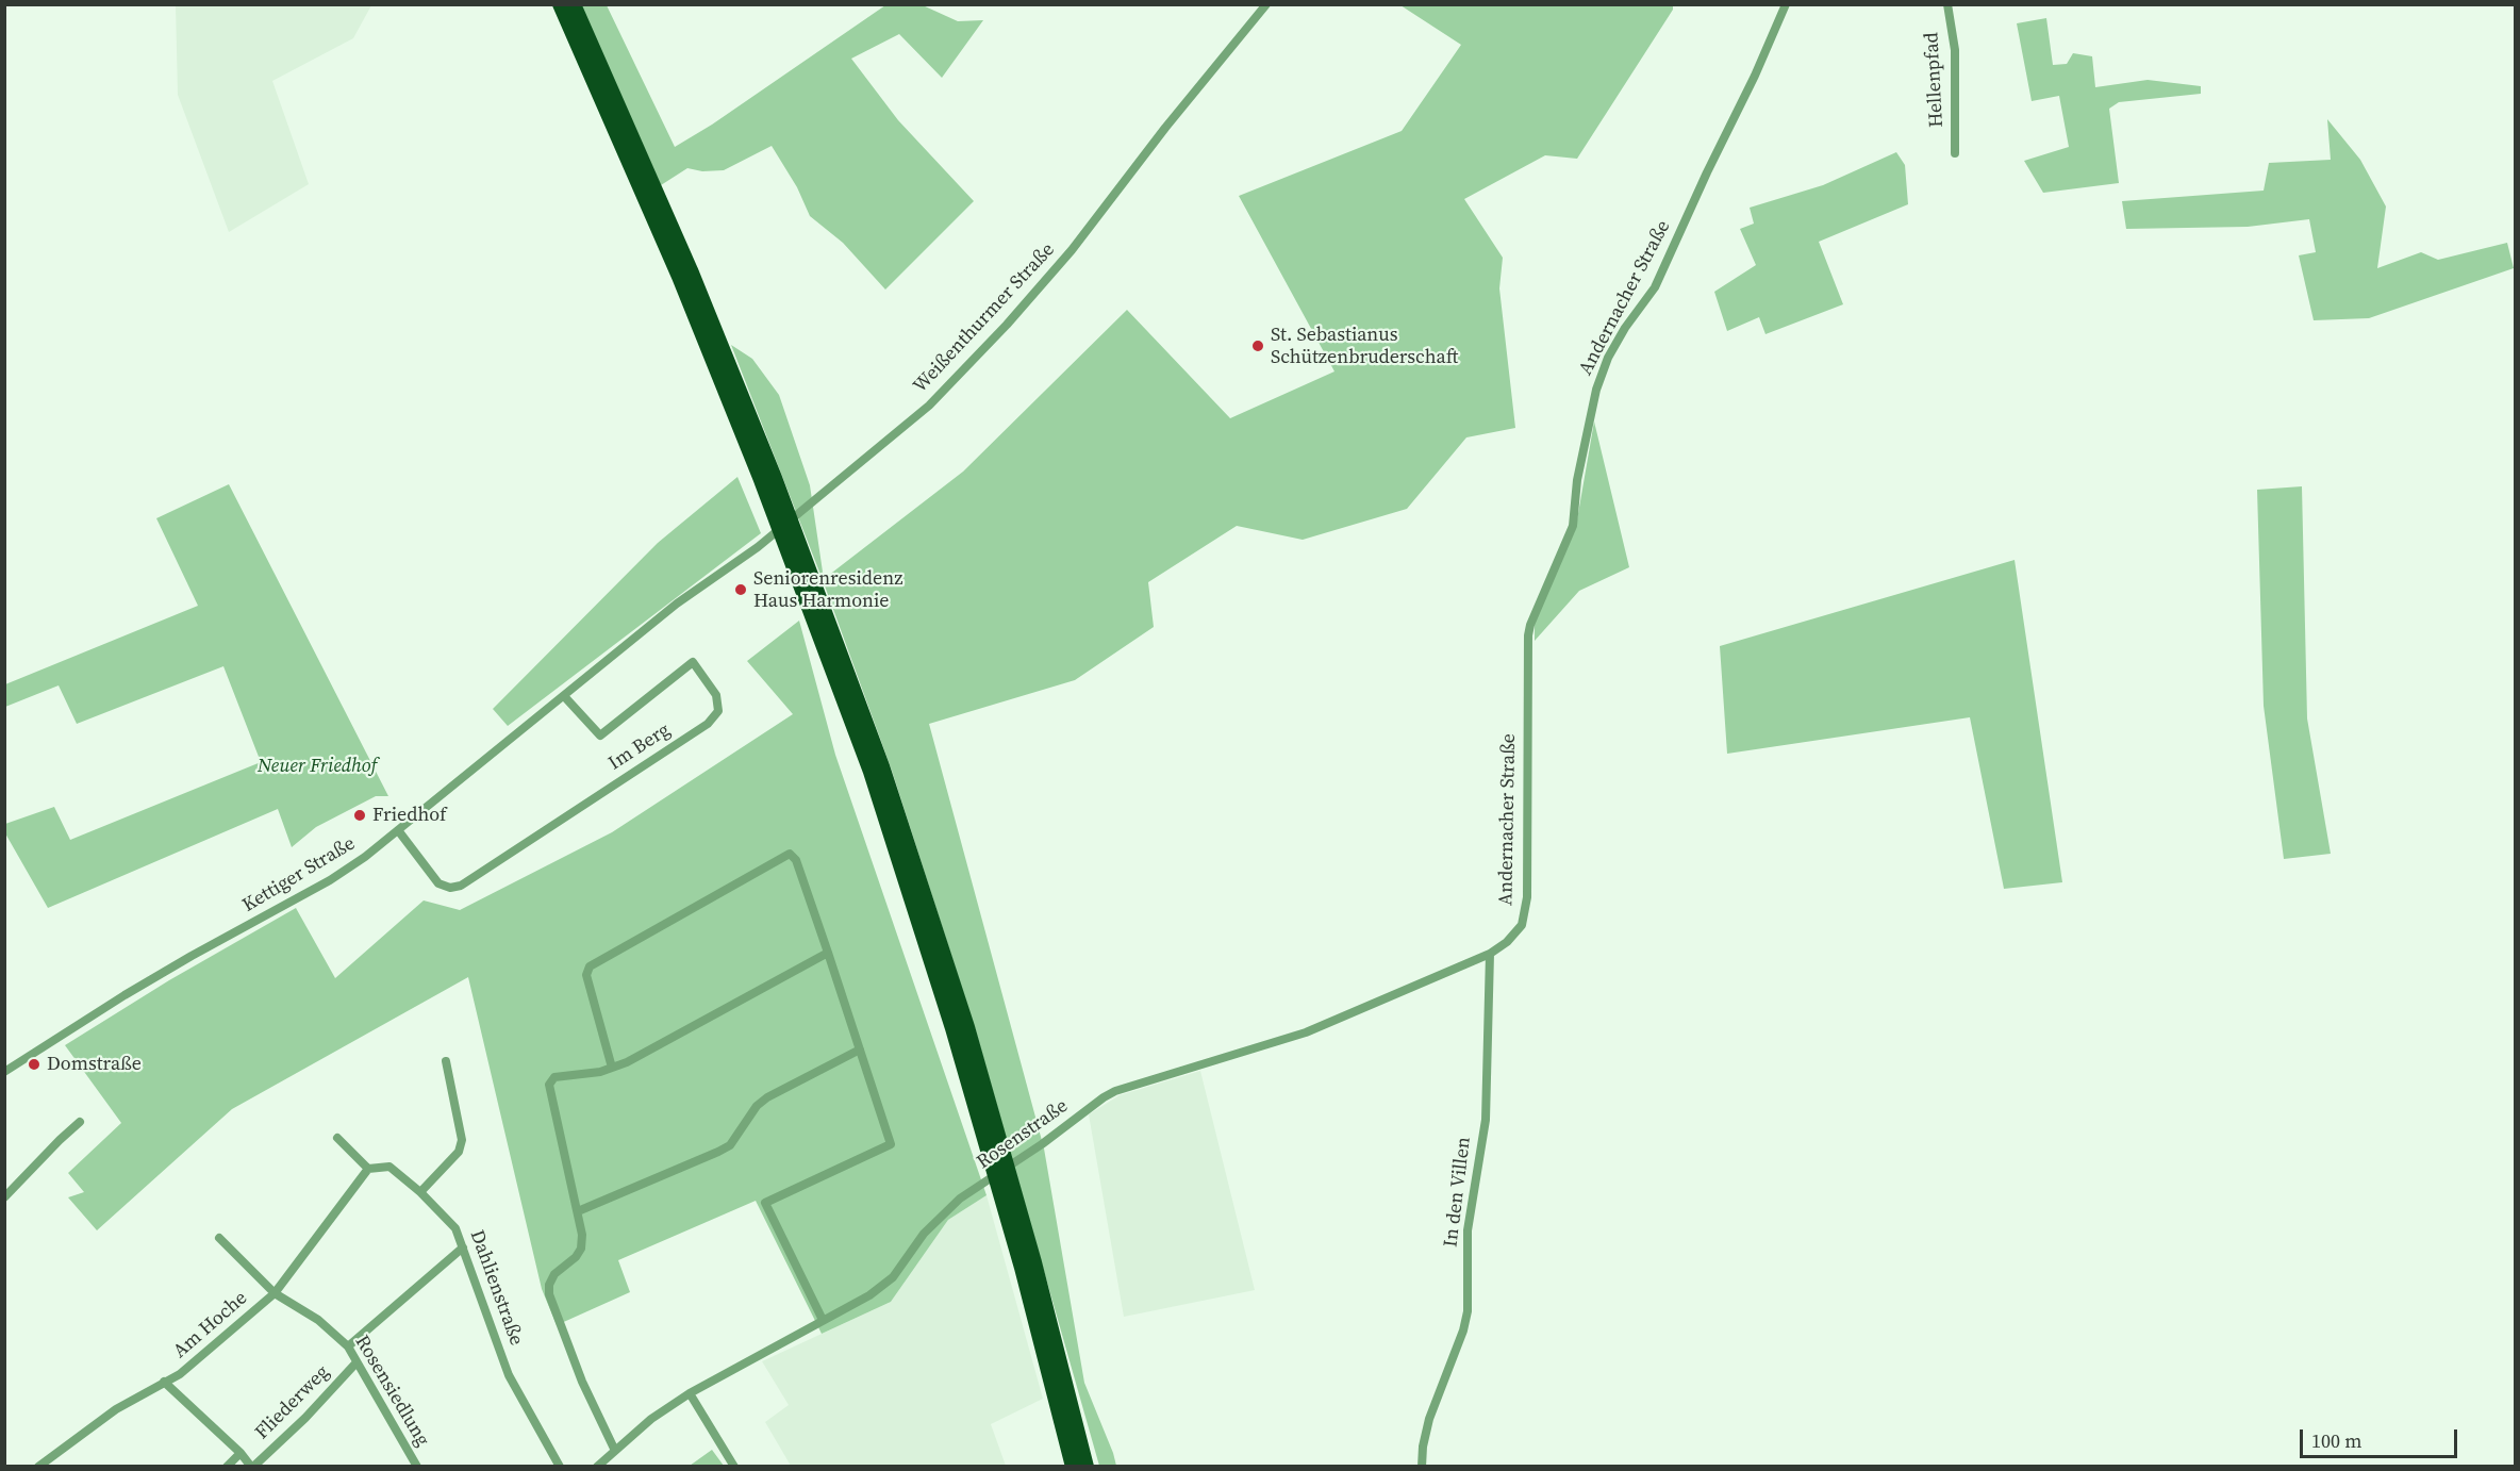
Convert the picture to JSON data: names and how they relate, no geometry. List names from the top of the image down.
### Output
{
  "streets": {
    "street": [
      "Hellenpfad",
      "Andernacher Straße",
      "Weißenthurmer Straße",
      "Im Berg",
      "Kettiger Straße",
      "Rosenstraße",
      "In den Villen",
      "Dahlienstraße",
      "Am Hoche",
      "Rosensiedlung",
      "Fliederweg"
    ]
  },
  "crossings": [
    ["Andernacher Straße", "Rosenstraße"],
    ["Weißenthurmer Straße", "Kettiger Straße"],
    ["Im Berg", "Kettiger Straße"],
    ["Rosenstraße", "In den Villen"],
    ["Am Hoche", "Rosensiedlung"],
    ["Rosensiedlung", "Fliederweg"]
  ],
  "parks": ["Neuer Friedhof"],
  "places": [
    "St. Sebastianus Schützenbruderschaft",
    "Seniorenresidenz Haus Harmonie",
    "Friedhof",
    "Domstraße"
  ],
  "scale_bar": "100 m"
}
